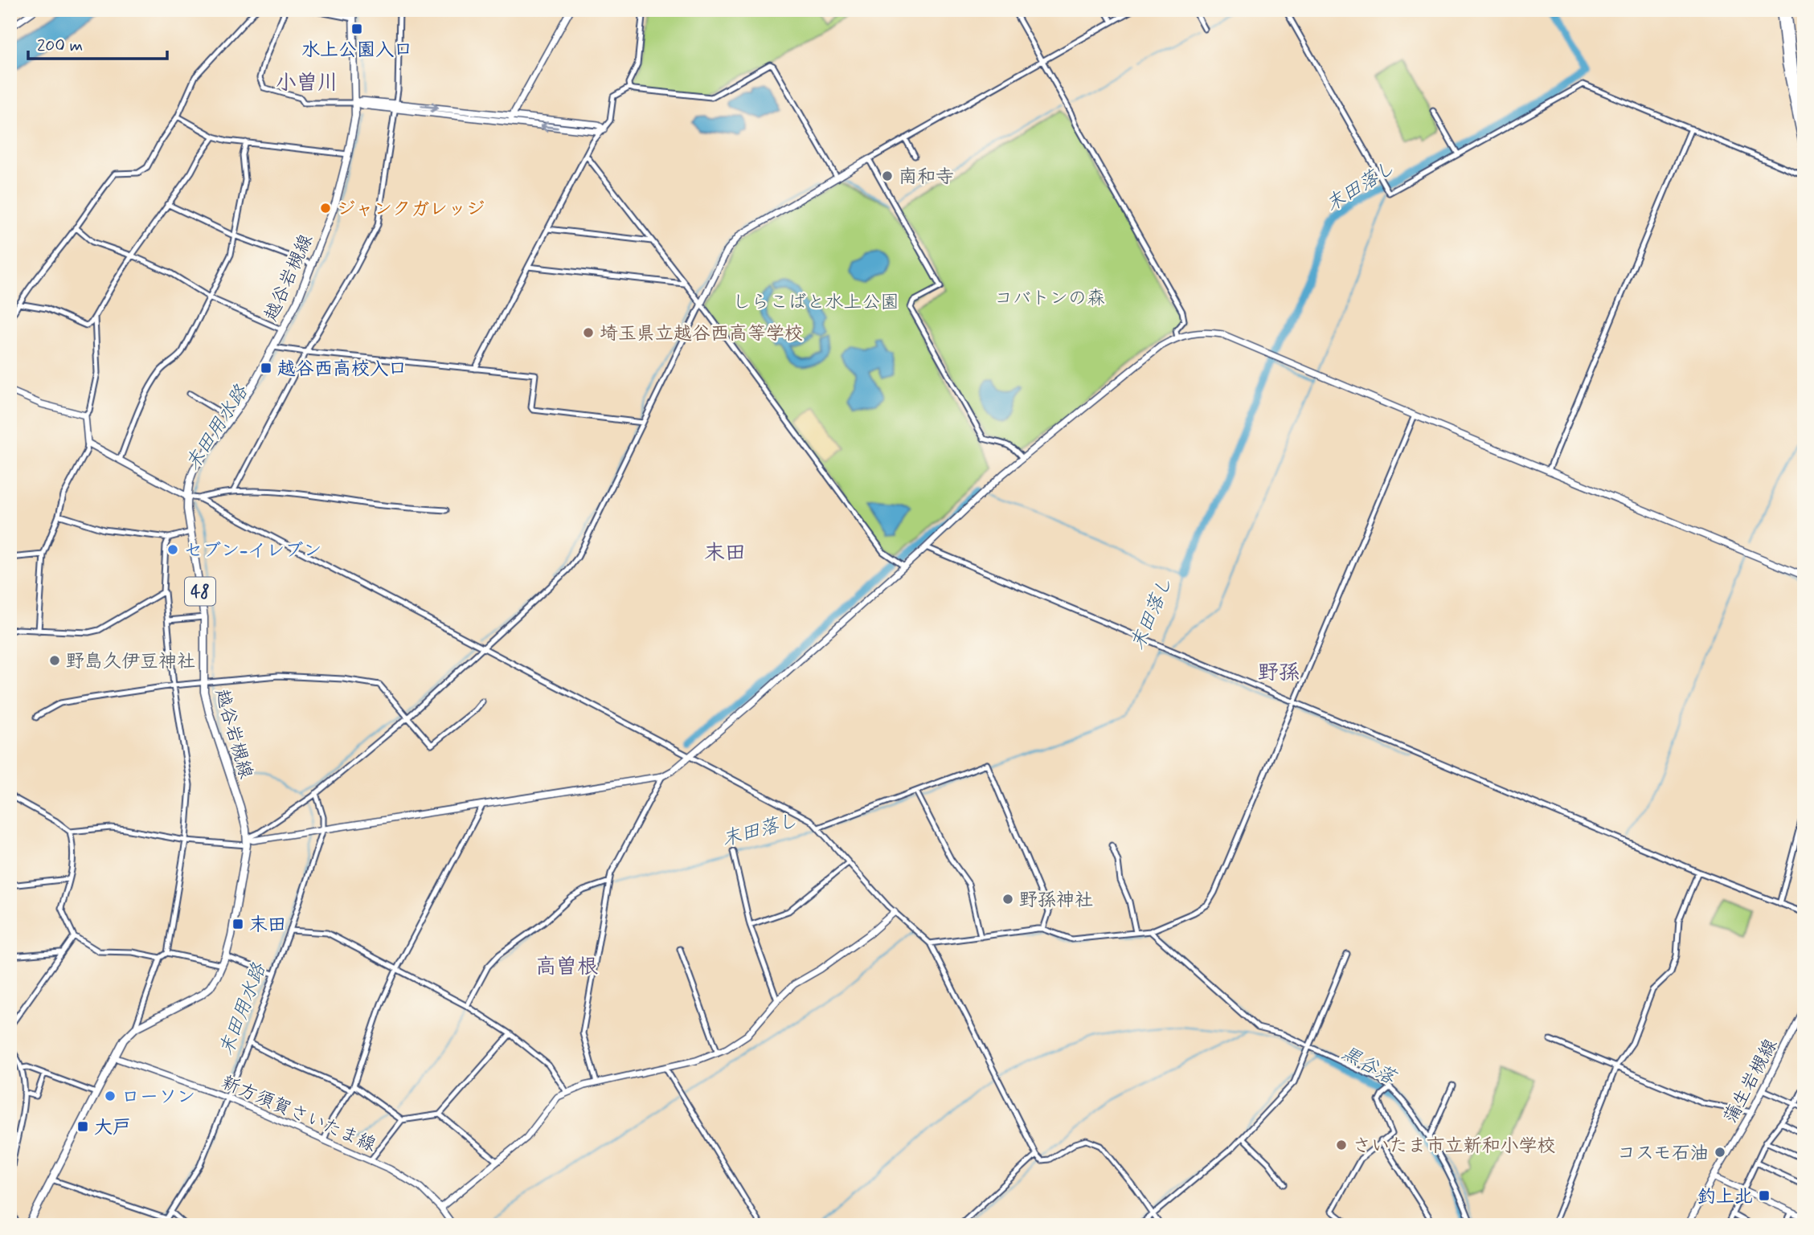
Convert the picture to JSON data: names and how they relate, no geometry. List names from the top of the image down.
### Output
{
  "streets": {
    "main road": ["越谷岩槻線", "48"],
    "street": ["蒲生岩槻線", "新方須賀さいたま線"]
  },
  "crossings": [
    ["越谷岩槻線", "新方須賀さいたま線"]
  ],
  "districts": [
    "小曽川",
    "末田",
    "野孫",
    "高曽根"
  ],
  "water": ["末田落し", "末田用水路", "黒谷落"],
  "parks": ["コバトンの森", "しらこばと水上公園"],
  "places": {
    "transit": [
      "水上公園入口",
      "越谷西高校入口",
      "末田",
      "大戸",
      "釣上北"
    ],
    "other": [
      "南和寺",
      "ジャンクガレッジ",
      "埼玉県立越谷西高等学校",
      "セブン-イレブン",
      "野島久伊豆神社",
      "野孫神社",
      "ローソン",
      "さいたま市立新和小学校",
      "コスモ石油"
    ]
  },
  "scale_bar": "200 m"
}
